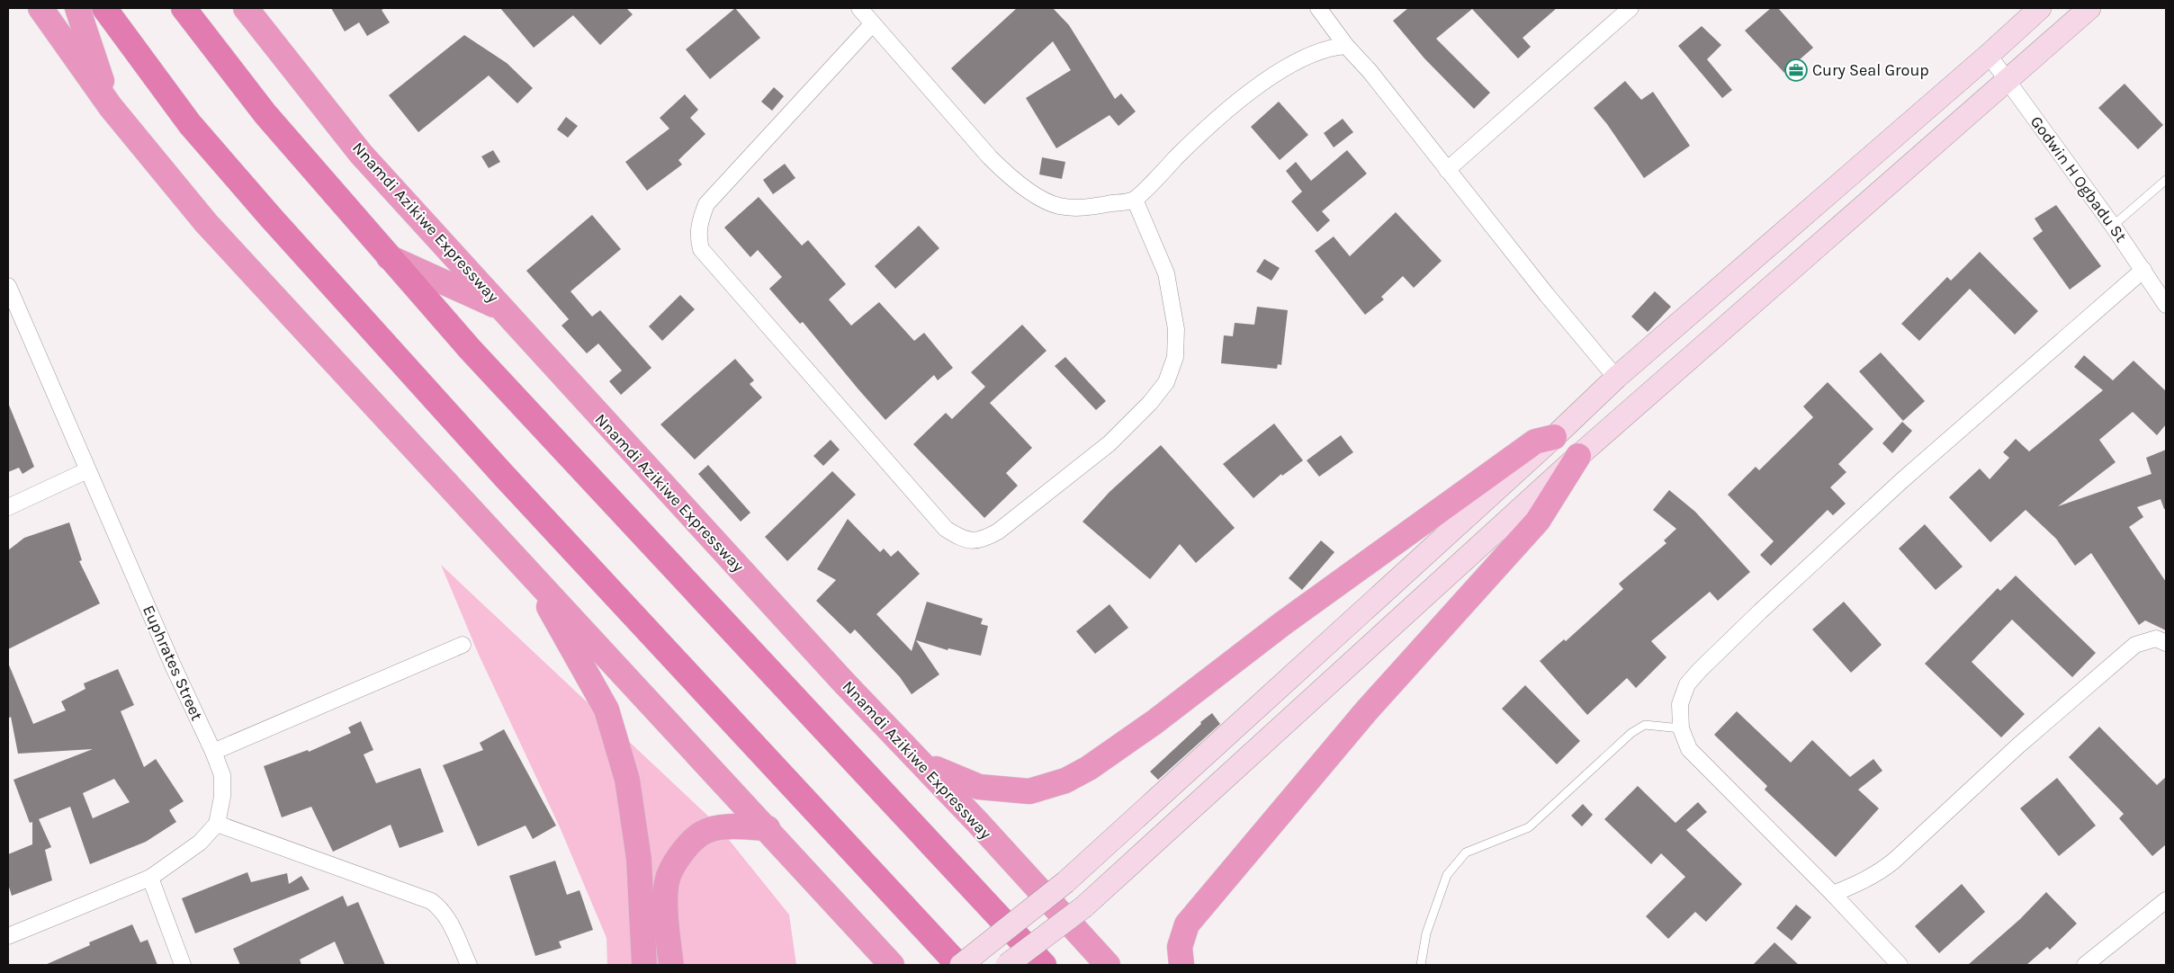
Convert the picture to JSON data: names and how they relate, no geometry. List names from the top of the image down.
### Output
{
  "streets": {
    "highway": ["Nnamdi Azikiwe Expressway"],
    "street": ["Godwin H Ogbadu St", "Euphrates Street"]
  },
  "places": {
    "office": ["Cury Seal Group"]
  }
}
